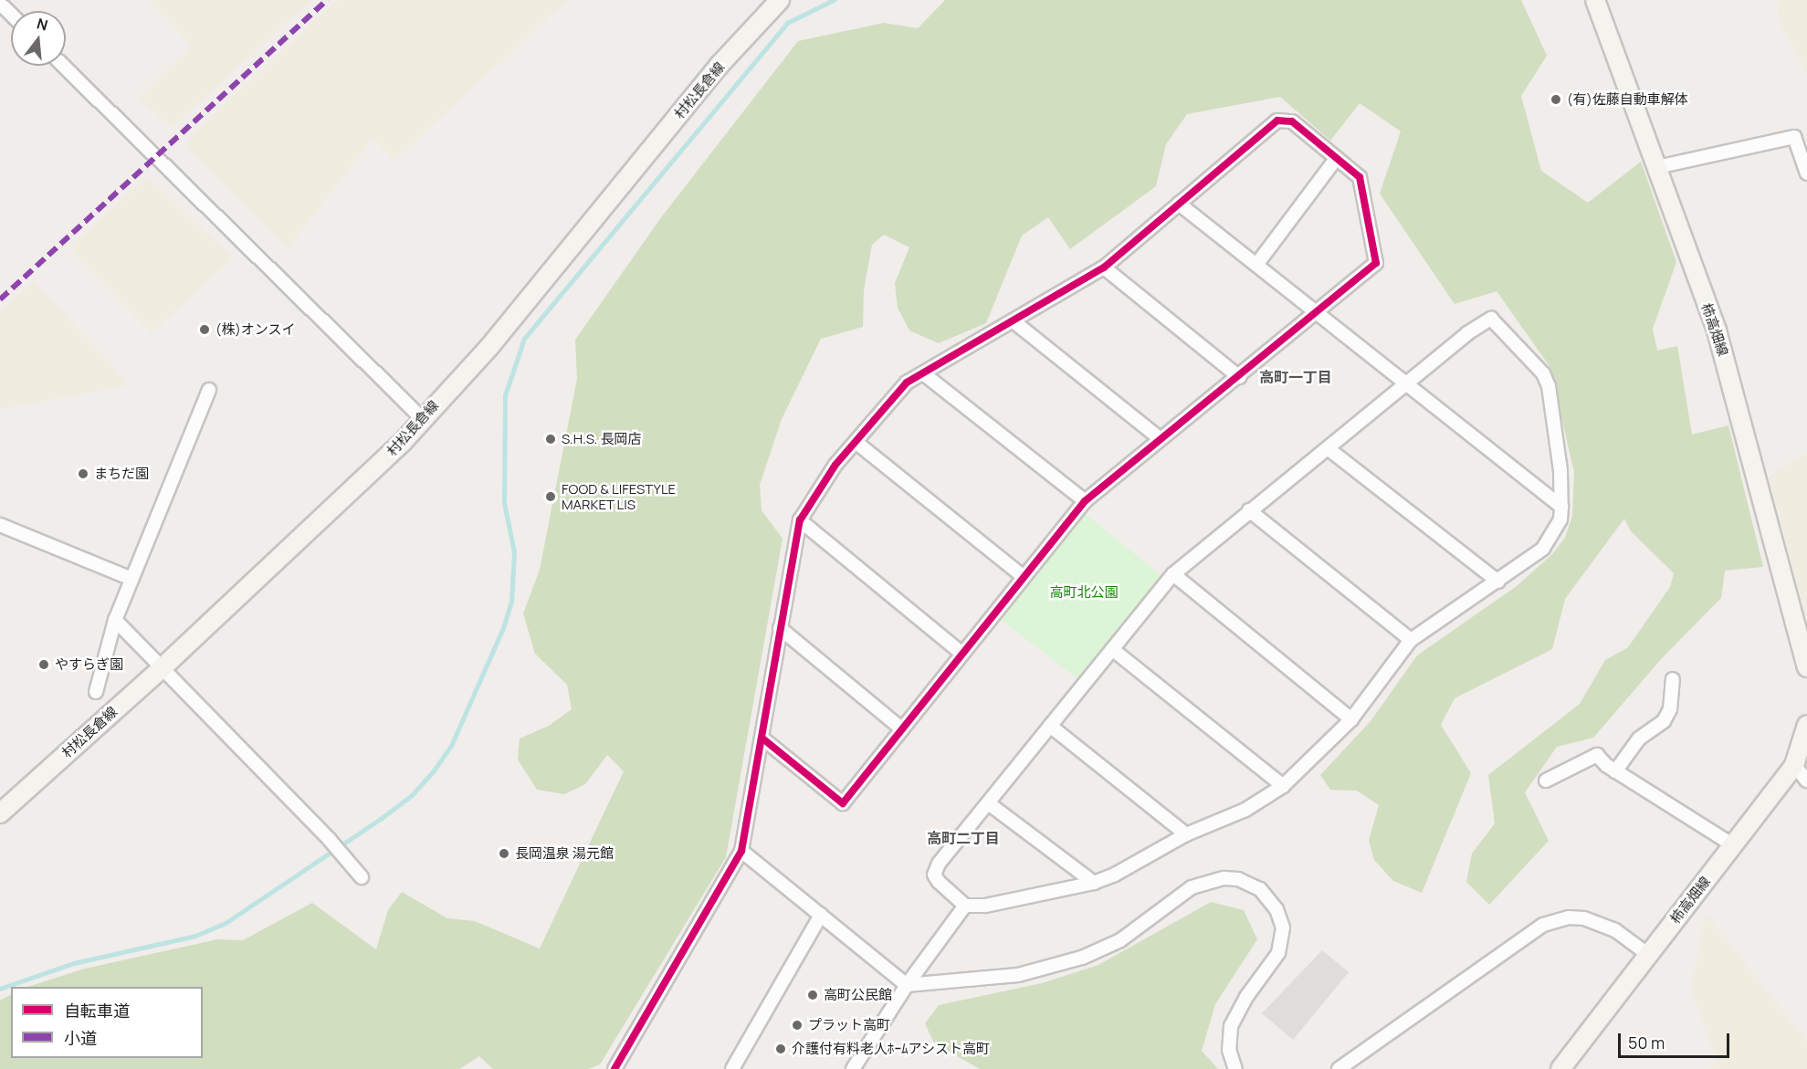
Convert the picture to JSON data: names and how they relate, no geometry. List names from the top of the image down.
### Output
{
  "streets": {
    "main road": ["村松長倉線", "柿高畑線"]
  },
  "districts": ["高町一丁目", "高町二丁目"],
  "parks": ["高町北公園"],
  "places": [
    "(有)佐藤自動車解体",
    "(株)オンスイ",
    "S.H.S. 長岡店",
    "まちだ園",
    "FOOD & LIFESTYLE MARKET LIS",
    "やすらぎ園",
    "長岡温泉 湯元館",
    "高町公民館",
    "プラット高町",
    "介護付有料老人ﾎｰﾑアシスト高町"
  ],
  "legend": ["自転車道", "小道"],
  "scale_bar": "50 m",
  "north": "top"
}
